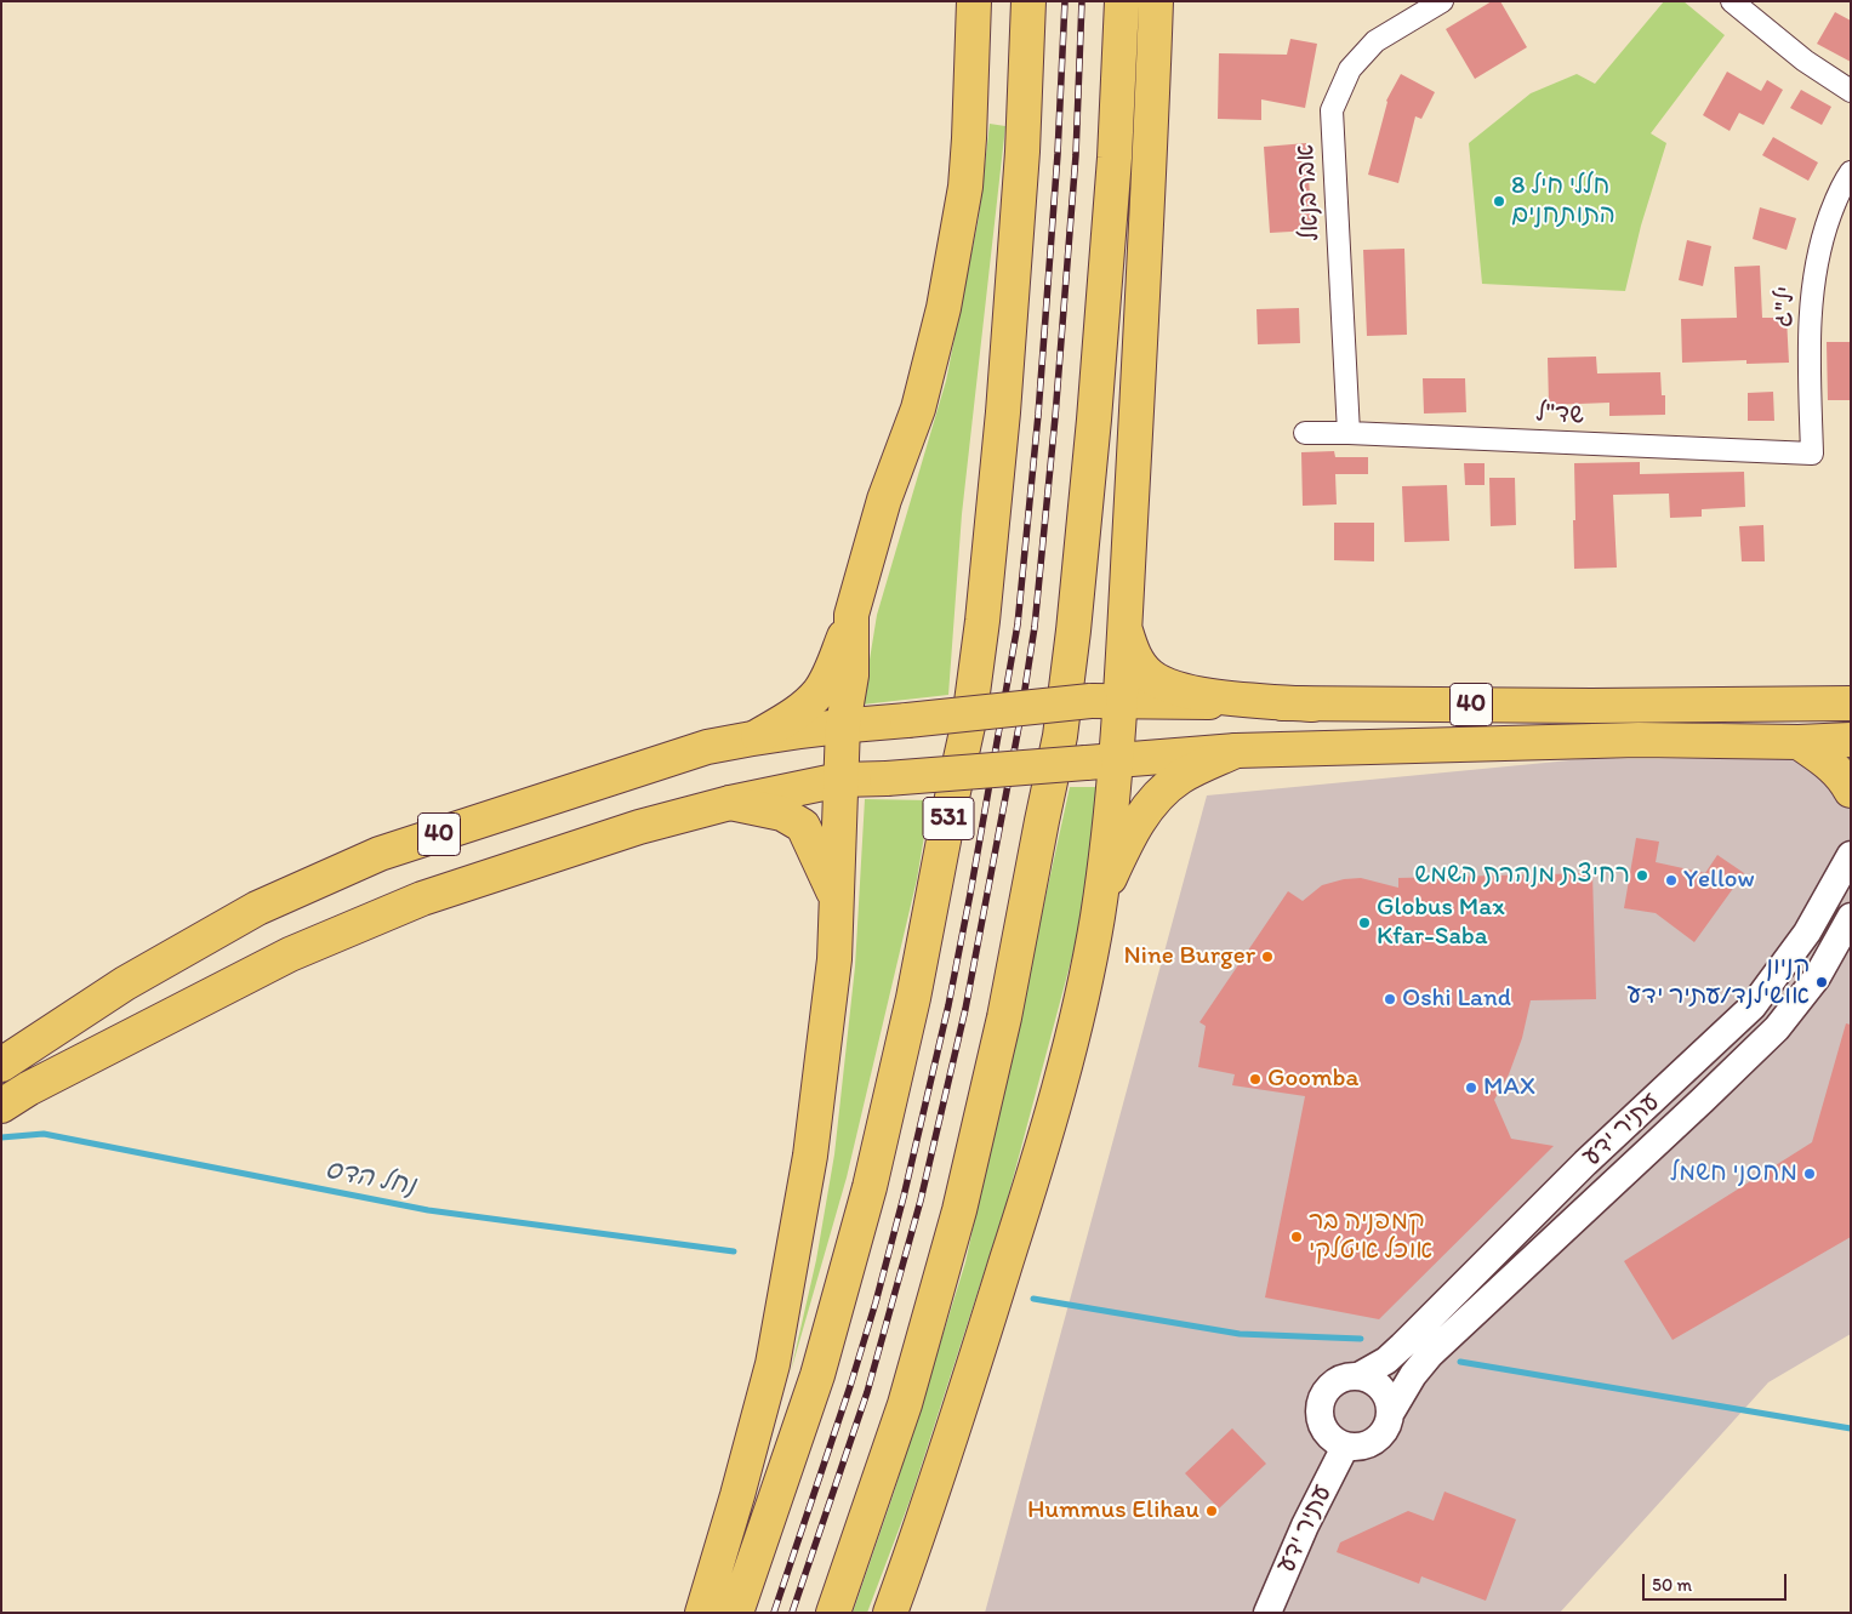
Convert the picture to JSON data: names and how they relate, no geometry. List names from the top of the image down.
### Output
{
  "streets": {
    "highway": ["40", "531"],
    "street": [
      "אברבנאל",
      "יל\"ג",
      "שד\"ל",
      "עתיר ידע"
    ]
  },
  "crossings": [
    ["אברבנאל", "שד\"ל"],
    ["יל\"ג", "שד\"ל"]
  ],
  "water": ["נחל הדס"],
  "places": [
    "8 חללי חיל התותחנים",
    "רחיצת מנהרת השמש",
    "Yellow",
    "Globus Max Kfar-Saba",
    "Nine Burger",
    "קניון אושילנד/עתיר ידע",
    "Oshi Land",
    "Goomba",
    "MAX",
    "מחסני חשמל",
    "קמפניה בר אוכל איטלקי",
    "Hummus Elihau"
  ],
  "scale_bar": "50 m"
}
